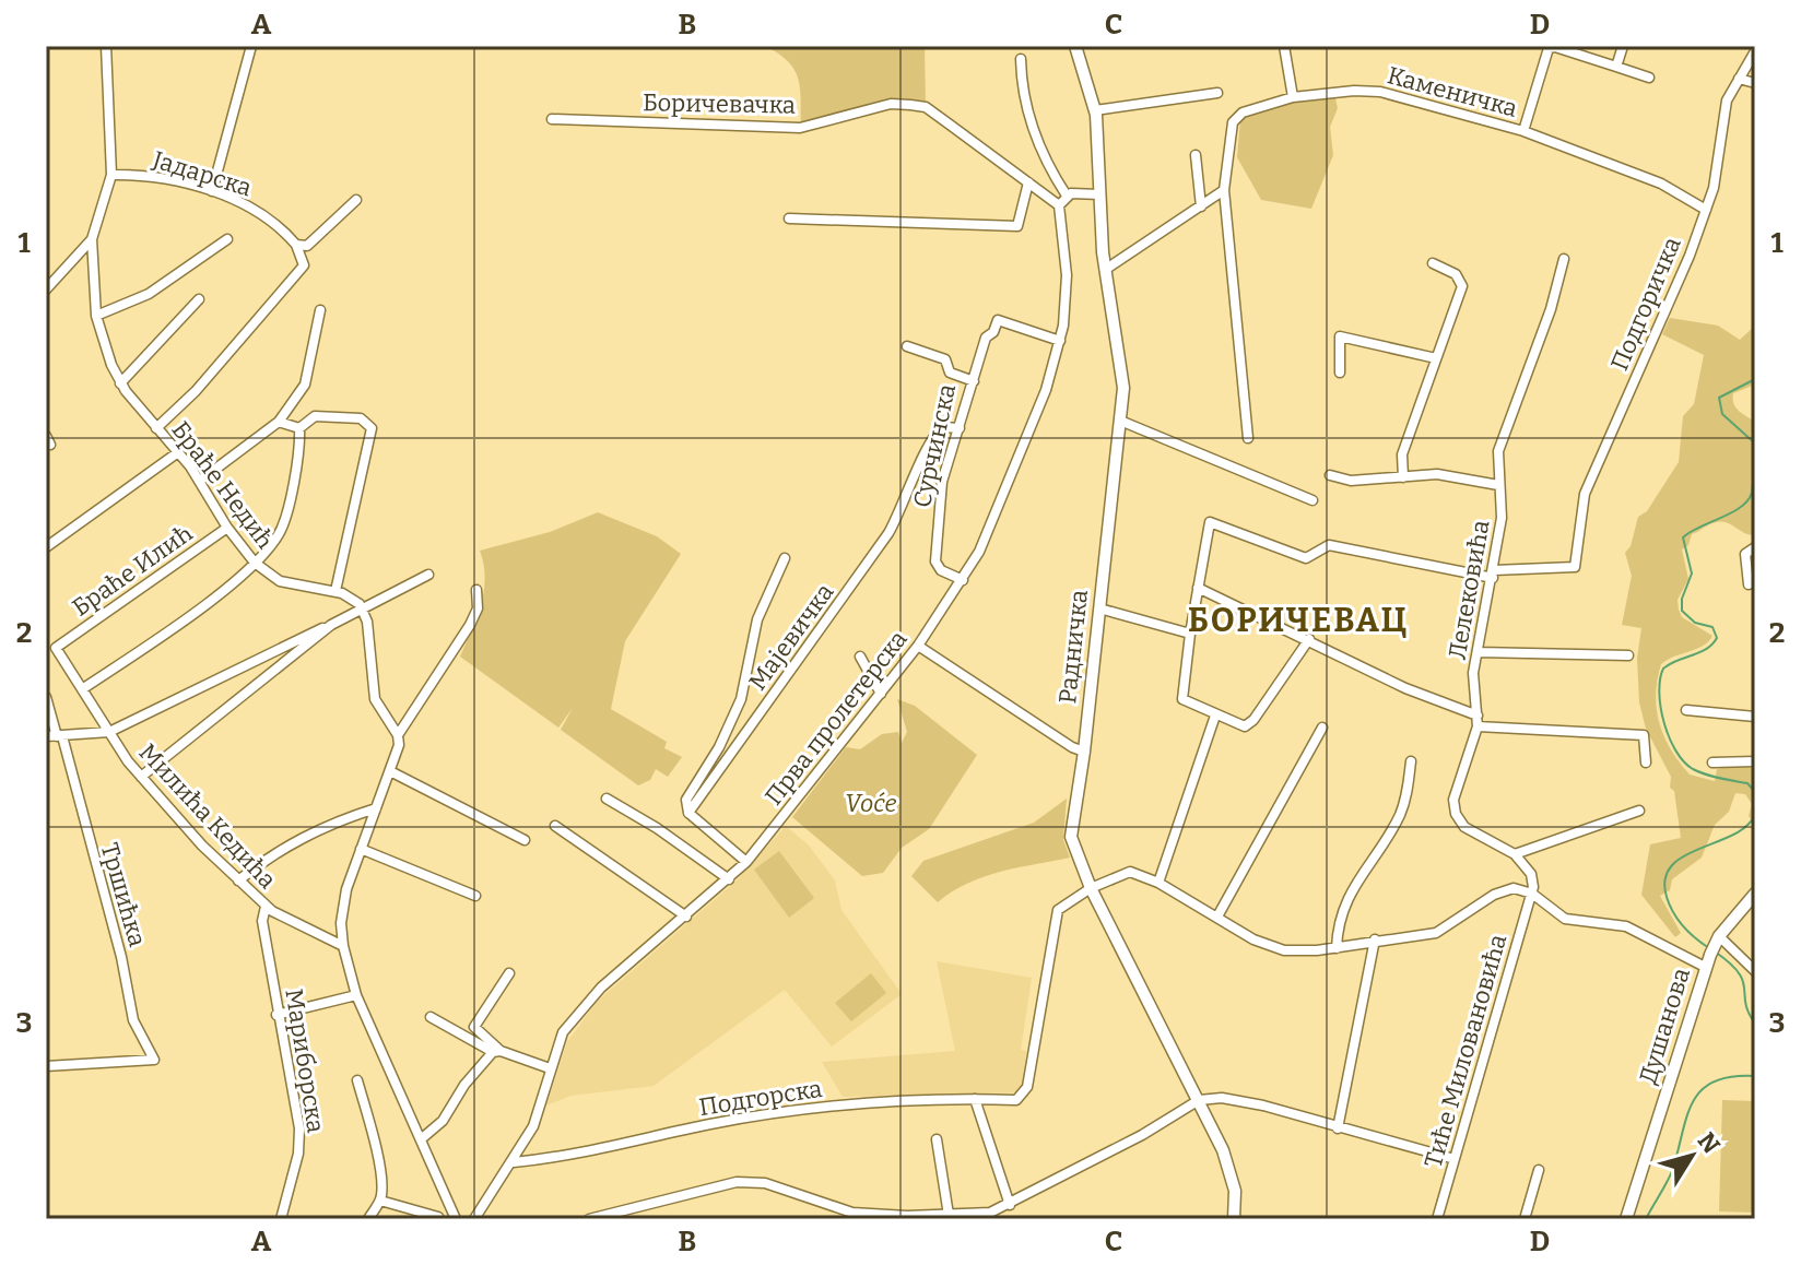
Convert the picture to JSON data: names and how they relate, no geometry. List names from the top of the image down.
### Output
{
  "streets": {
    "street": [
      "Каменичка",
      "Боричевачка",
      "Јадарска",
      "Подгоричка",
      "Сурчинска",
      "Браће Недић",
      "Браће Илић",
      "Лелековића",
      "Мајевичка",
      "Радничка",
      "Прва пролетерска",
      "Милића Кедића",
      "Тршићка",
      "Душанова",
      "Тиће Миловановића",
      "Мариборска",
      "Подгорска"
    ]
  },
  "crossings": [
    ["Каменичка", "Подгоричка"],
    ["Боричевачка", "Прва пролетерска"],
    ["Јадарска", "Браће Недић"],
    ["Подгоричка", "Лелековића"],
    ["Сурчинска", "Мајевичка"],
    ["Сурчинска", "Прва пролетерска"],
    ["Браће Недић", "Браће Илић"],
    ["Браће Илић", "Милића Кедића"],
    ["Радничка", "Подгорска"],
    ["Прва пролетерска", "Подгорска"],
    ["Милића Кедића", "Тршићка"],
    ["Милића Кедића", "Мариборска"]
  ],
  "districts": ["БОРИЧЕВАЦ"],
  "parks": ["Voće"],
  "north": "top right",
  "grid": {
    "columns": [
      "A",
      "B",
      "C",
      "D"
    ],
    "rows": ["1", "2", "3"]
  }
}
